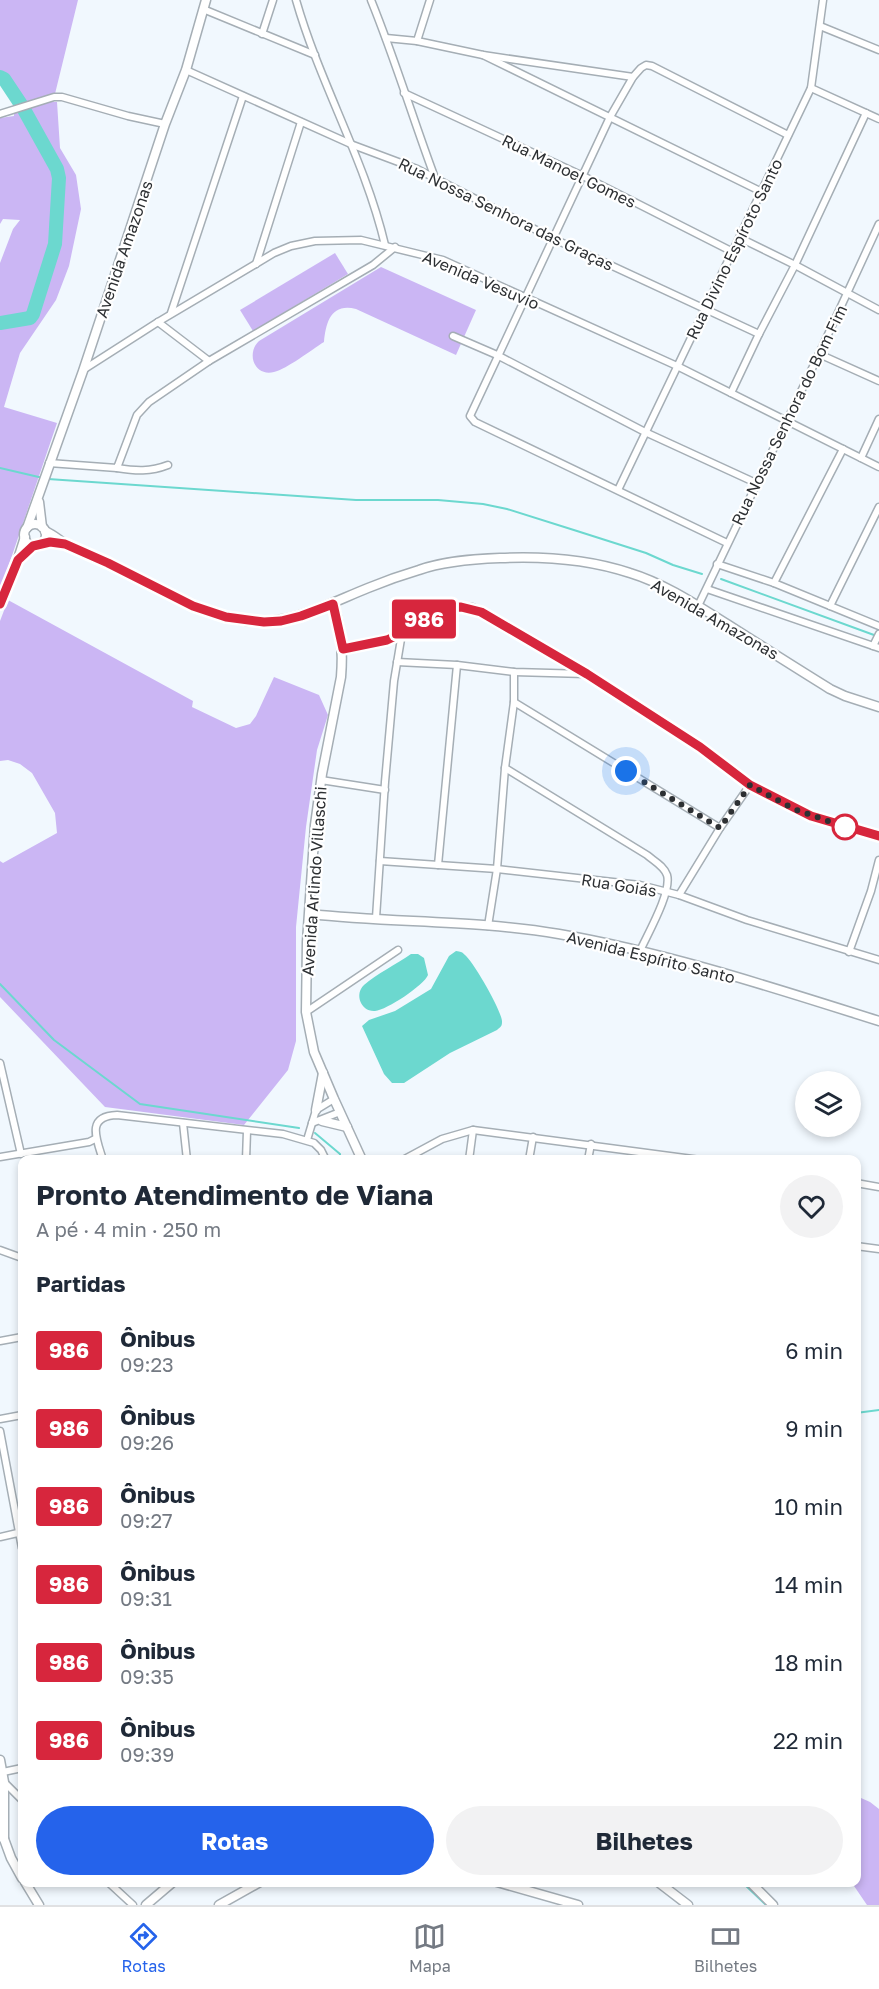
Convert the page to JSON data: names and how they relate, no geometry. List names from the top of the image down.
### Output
{
  "streets": {
    "street": [
      "Rua Manoel Gomes",
      "Rua Nossa Senhora das Graças",
      "Avenida Amazonas",
      "Rua Divino Espíroto Santo",
      "Avenida Vesuvio",
      "Rua Nossa Senhora do Bom Fim",
      "Avenida Arlindo Villaschi",
      "Rua Goiás",
      "Avenida Espírito Santo"
    ]
  },
  "crossings": [
    ["Rua Manoel Gomes", "Rua Divino Espíroto Santo"],
    ["Rua Nossa Senhora das Graças", "Avenida Amazonas"],
    ["Rua Nossa Senhora das Graças", "Rua Divino Espíroto Santo"],
    ["Avenida Amazonas", "Avenida Vesuvio"],
    ["Avenida Amazonas", "Rua Nossa Senhora do Bom Fim"],
    ["Avenida Amazonas", "Avenida Arlindo Villaschi"],
    ["Rua Divino Espíroto Santo", "Avenida Vesuvio"],
    ["Avenida Vesuvio", "Rua Nossa Senhora do Bom Fim"],
    ["Avenida Arlindo Villaschi", "Avenida Espírito Santo"]
  ],
  "lines": ["bus line 986"],
  "page": {
    "on_map": "986",
    "heading": [
      ["Pronto Atendimento de Viana", "A pé · 4 min · 250 m"],
      "Partidas"
    ],
    "list": [
      {
        "mark": "986",
        "name": "Ônibus",
        "note": "09:23",
        "value": "6 min"
      },
      {
        "mark": "986",
        "name": "Ônibus",
        "note": "09:26",
        "value": "9 min"
      },
      {
        "mark": "986",
        "name": "Ônibus",
        "note": "09:27",
        "value": "10 min"
      },
      {
        "mark": "986",
        "name": "Ônibus",
        "note": "09:31",
        "value": "14 min"
      },
      {
        "mark": "986",
        "name": "Ônibus",
        "note": "09:35",
        "value": "18 min"
      },
      {
        "mark": "986",
        "name": "Ônibus",
        "note": "09:39",
        "value": "22 min"
      }
    ],
    "buttons": ["Rotas", "Bilhetes"],
    "tabs": ["Rotas", "Mapa", "Bilhetes"]
  }
}
